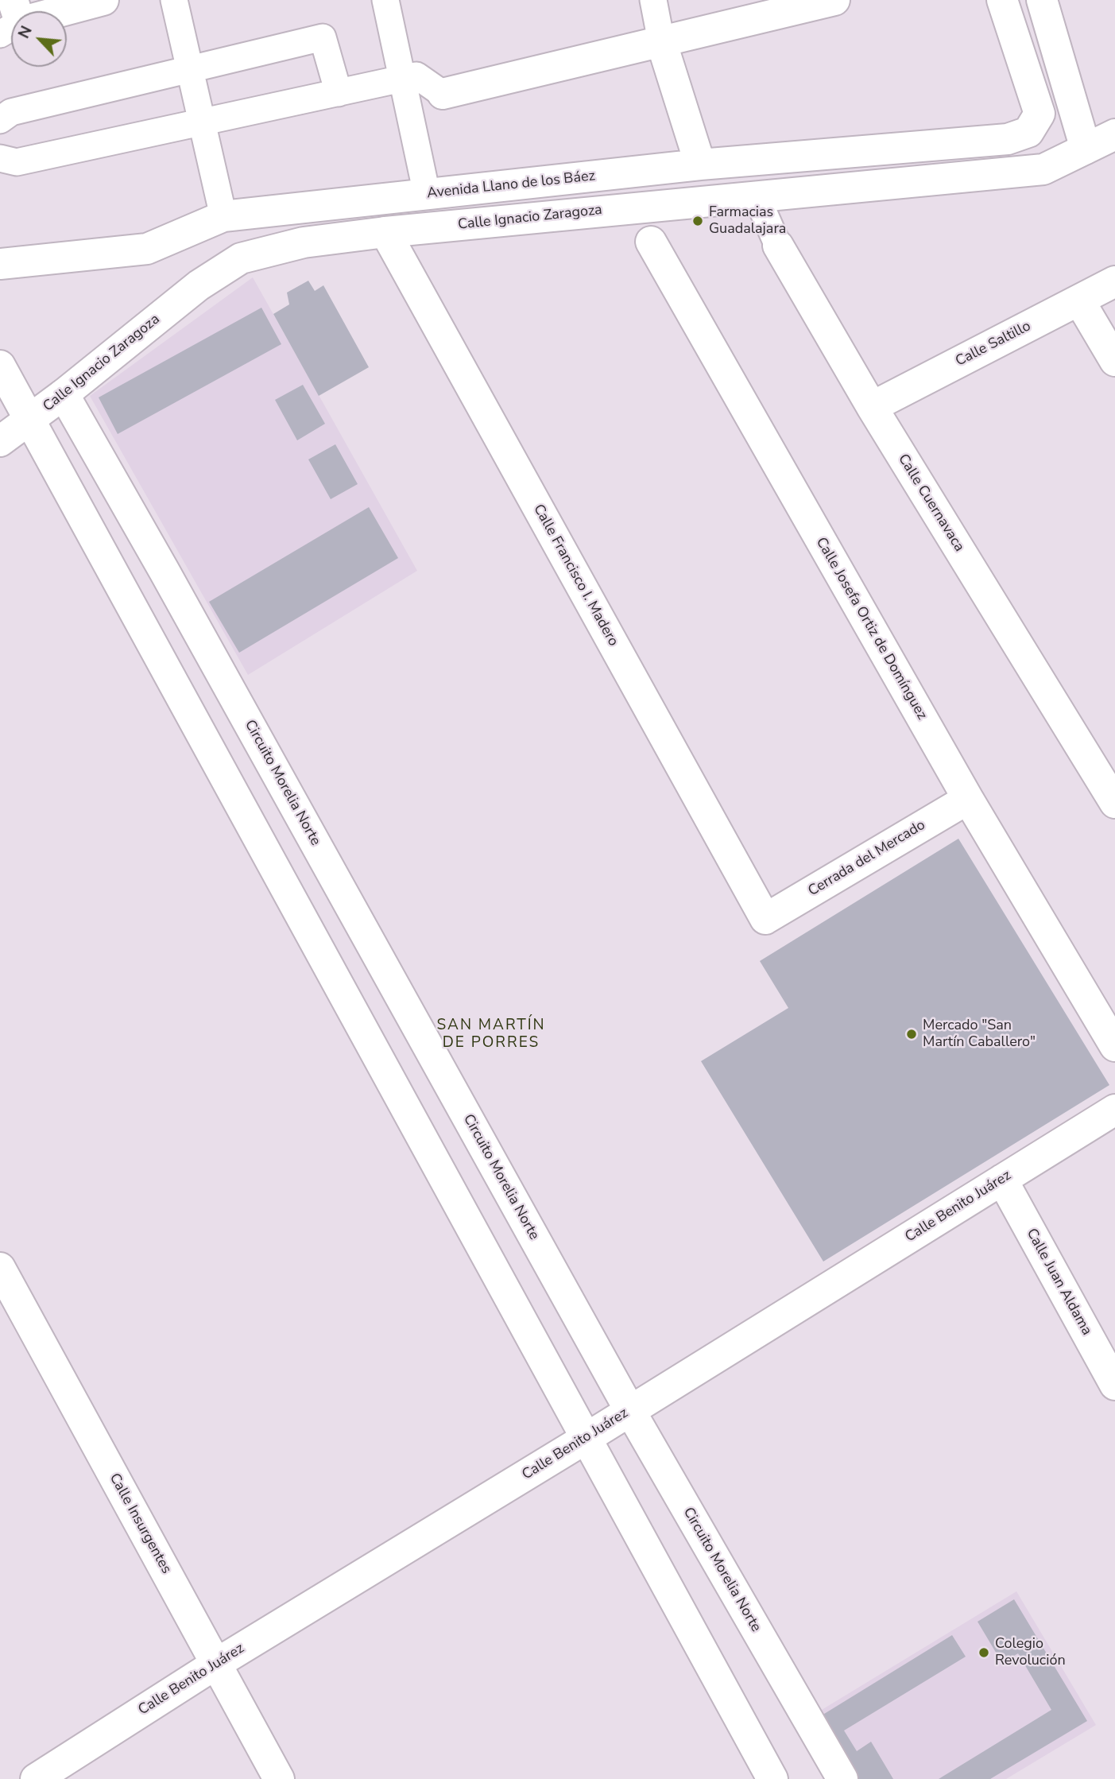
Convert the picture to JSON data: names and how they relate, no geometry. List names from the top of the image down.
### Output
{
  "streets": {
    "street": [
      "Avenida Llano de los Báez",
      "Calle Ignacio Zaragoza",
      "Calle Saltillo",
      "Calle Cuernavaca",
      "Calle Francisco I. Madero",
      "Calle Josefa Ortiz de Domínguez",
      "Circuito Morelia Norte",
      "Cerrada del Mercado",
      "Calle Benito Juárez",
      "Calle Juan Aldama",
      "Calle Insurgentes"
    ]
  },
  "crossings": [
    ["Calle Ignacio Zaragoza", "Calle Cuernavaca"],
    ["Calle Ignacio Zaragoza", "Calle Francisco I. Madero"],
    ["Calle Ignacio Zaragoza", "Calle Josefa Ortiz de Domínguez"],
    ["Calle Ignacio Zaragoza", "Circuito Morelia Norte"],
    ["Calle Saltillo", "Calle Cuernavaca"],
    ["Calle Francisco I. Madero", "Cerrada del Mercado"],
    ["Calle Josefa Ortiz de Domínguez", "Cerrada del Mercado"],
    ["Circuito Morelia Norte", "Calle Benito Juárez"],
    ["Calle Benito Juárez", "Calle Juan Aldama"],
    ["Calle Benito Juárez", "Calle Insurgentes"]
  ],
  "districts": ["SAN MARTÍN DE PORRES"],
  "places": ["Farmacias Guadalajara", "Mercado \"San Martín Caballero\"", "Colegio Revolución"],
  "north": "top left"
}
